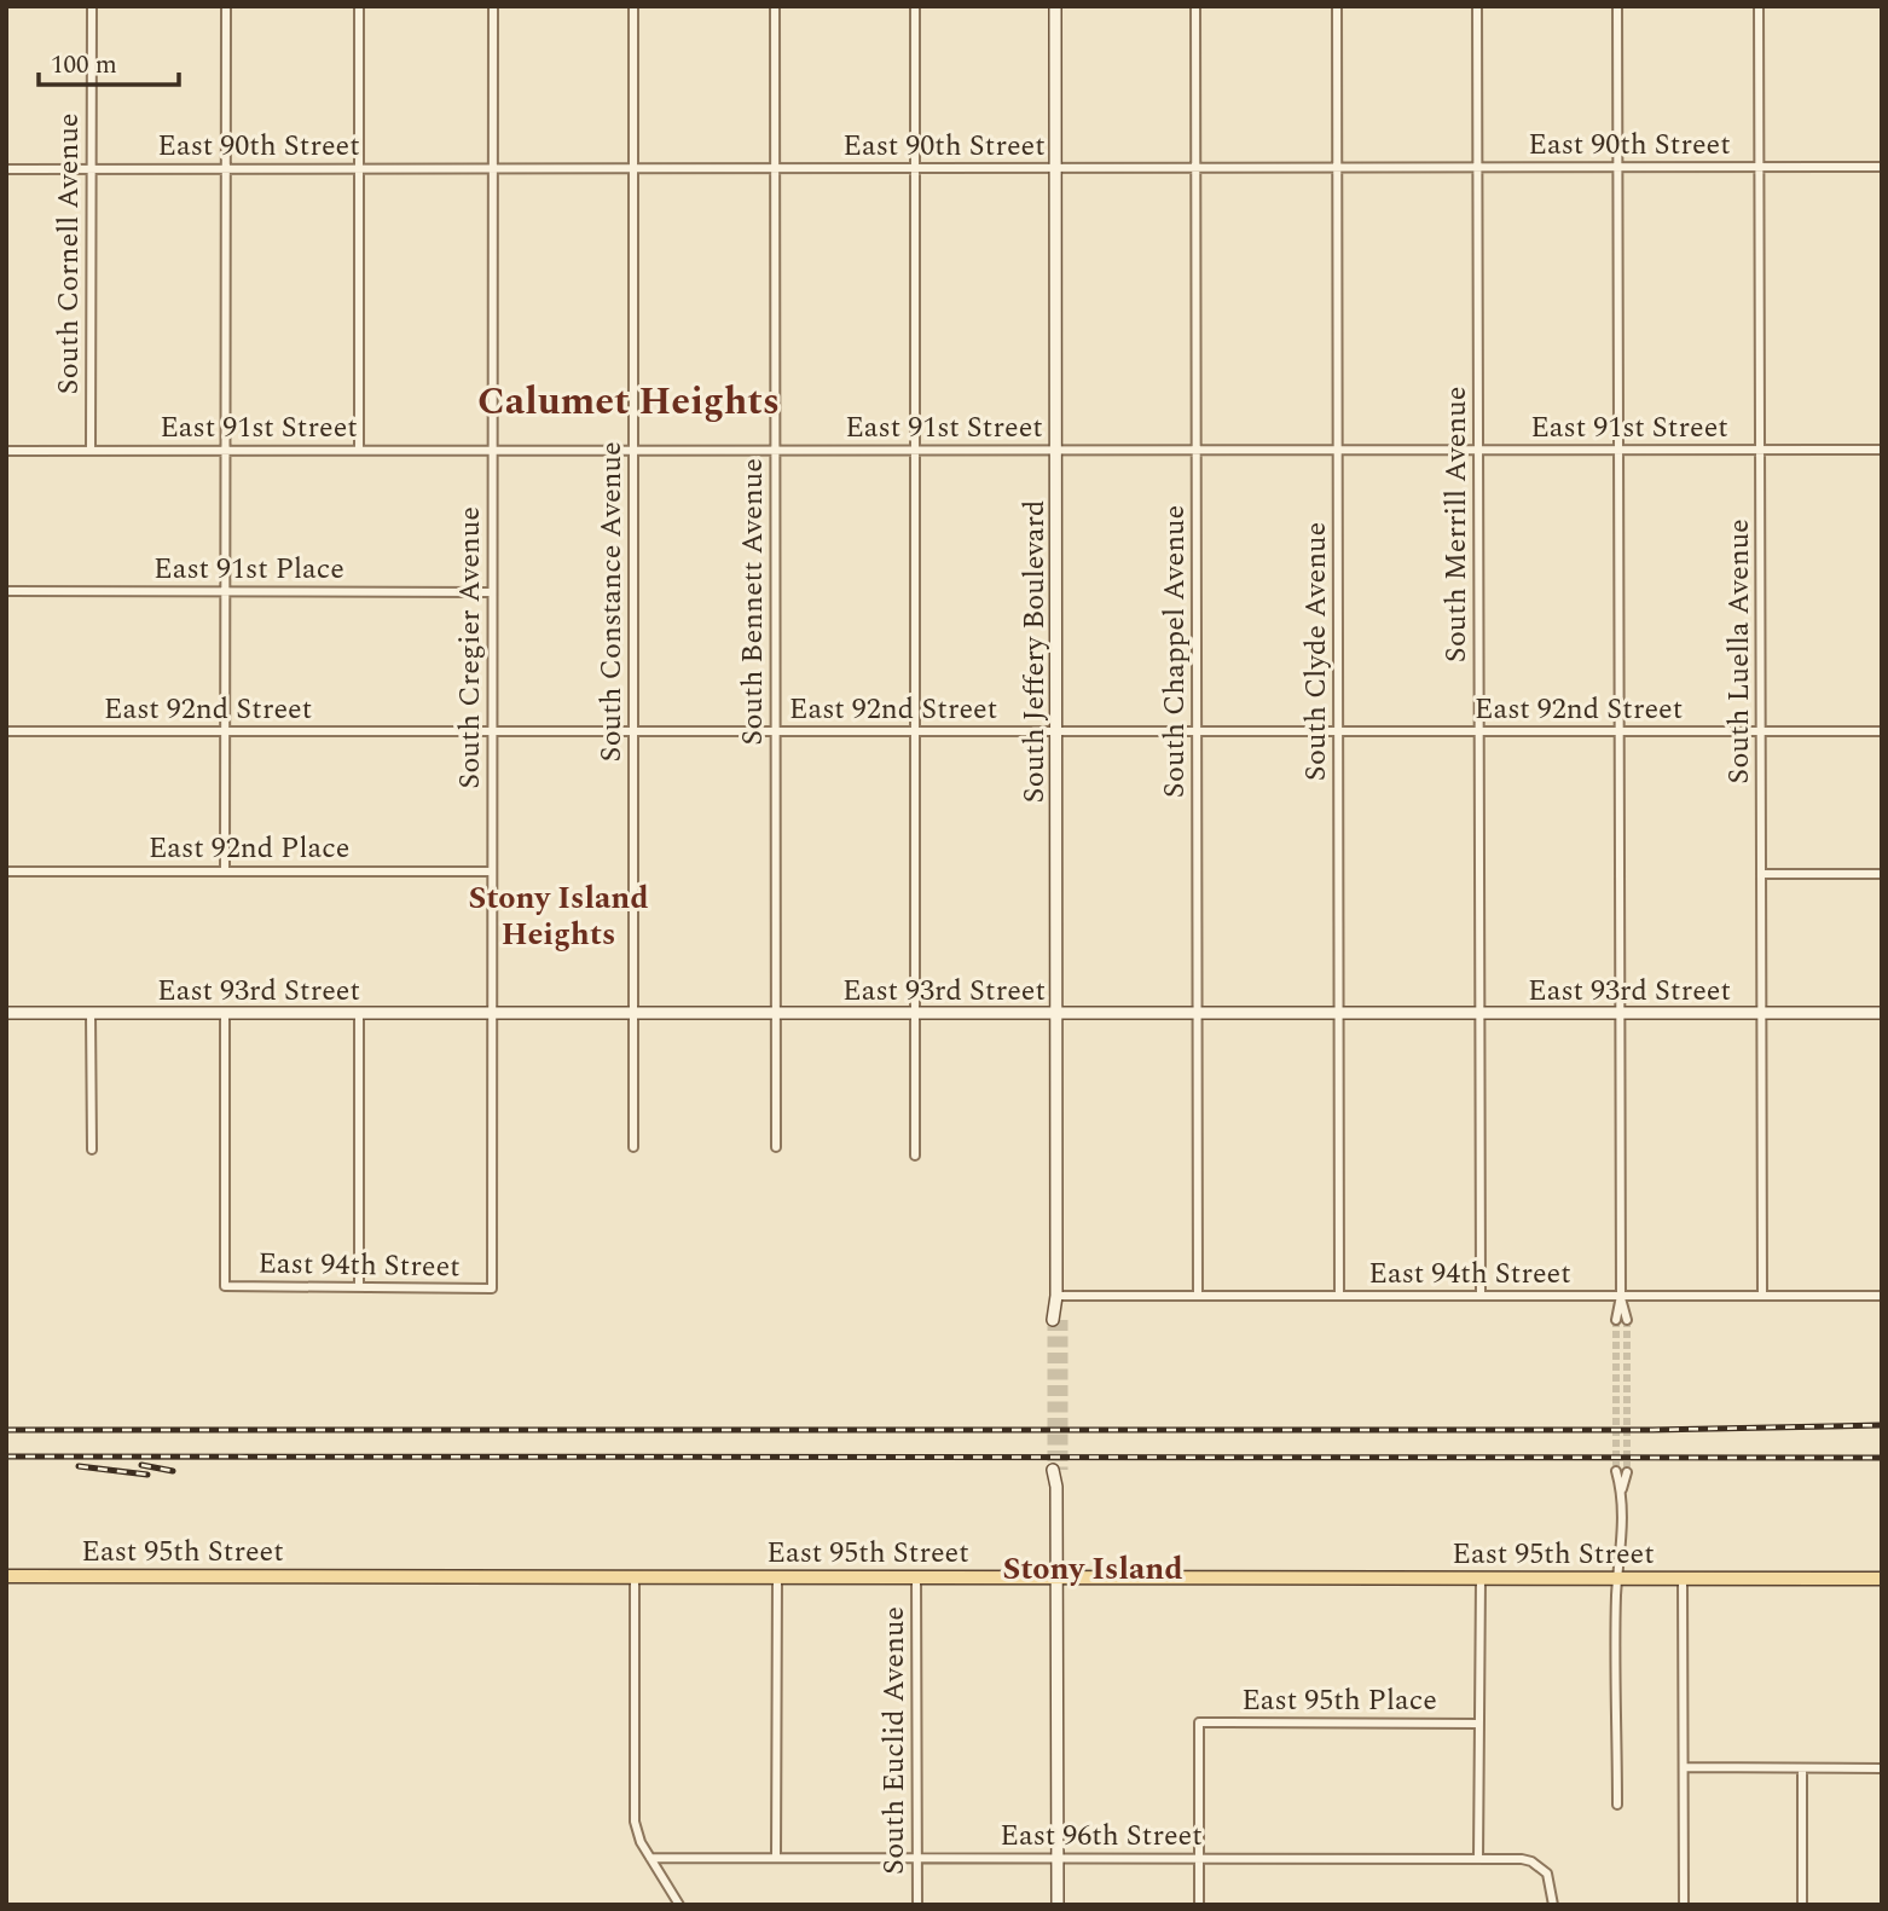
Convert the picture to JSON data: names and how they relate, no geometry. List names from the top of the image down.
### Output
{
  "streets": {
    "main road": ["East 95th Street"],
    "street": [
      "East 90th Street",
      "South Cornell Avenue",
      "East 91st Street",
      "South Merrill Avenue",
      "East 91st Place",
      "South Constance Avenue",
      "South Bennett Avenue",
      "South Cregier Avenue",
      "South Jeffery Boulevard",
      "South Chappel Avenue",
      "South Clyde Avenue",
      "South Luella Avenue",
      "East 92nd Street",
      "East 92nd Place",
      "East 93rd Street",
      "East 94th Street",
      "East 95th Place",
      "South Euclid Avenue",
      "East 96th Street"
    ]
  },
  "crossings": [
    ["East 90th Street", "South Cornell Avenue"],
    ["East 90th Street", "South Merrill Avenue"],
    ["East 90th Street", "South Constance Avenue"],
    ["East 90th Street", "South Bennett Avenue"],
    ["East 90th Street", "South Cregier Avenue"],
    ["East 90th Street", "South Jeffery Boulevard"],
    ["East 90th Street", "South Chappel Avenue"],
    ["East 90th Street", "South Clyde Avenue"],
    ["East 90th Street", "South Luella Avenue"],
    ["South Cornell Avenue", "East 91st Street"],
    ["East 91st Street", "South Merrill Avenue"],
    ["East 91st Street", "South Constance Avenue"],
    ["East 91st Street", "South Bennett Avenue"],
    ["East 91st Street", "South Cregier Avenue"],
    ["East 91st Street", "South Jeffery Boulevard"],
    ["East 91st Street", "South Chappel Avenue"],
    ["East 91st Street", "South Clyde Avenue"],
    ["East 91st Street", "South Luella Avenue"],
    ["South Merrill Avenue", "East 92nd Street"],
    ["South Merrill Avenue", "East 93rd Street"],
    ["South Merrill Avenue", "East 94th Street"],
    ["East 91st Place", "South Cregier Avenue"],
    ["South Constance Avenue", "East 92nd Street"],
    ["South Constance Avenue", "East 93rd Street"],
    ["South Bennett Avenue", "East 92nd Street"],
    ["South Bennett Avenue", "East 93rd Street"],
    ["South Cregier Avenue", "East 92nd Street"],
    ["South Cregier Avenue", "East 92nd Place"],
    ["South Cregier Avenue", "East 93rd Street"],
    ["South Cregier Avenue", "East 94th Street"],
    ["South Jeffery Boulevard", "East 92nd Street"],
    ["South Jeffery Boulevard", "East 93rd Street"],
    ["South Jeffery Boulevard", "East 94th Street"],
    ["South Chappel Avenue", "East 92nd Street"],
    ["South Chappel Avenue", "East 93rd Street"],
    ["South Chappel Avenue", "East 94th Street"],
    ["South Clyde Avenue", "East 92nd Street"],
    ["South Clyde Avenue", "East 93rd Street"],
    ["South Clyde Avenue", "East 94th Street"],
    ["South Luella Avenue", "East 92nd Street"],
    ["South Luella Avenue", "East 93rd Street"],
    ["South Luella Avenue", "East 94th Street"],
    ["East 93rd Street", "East 94th Street"],
    ["East 95th Street", "South Euclid Avenue"],
    ["East 95th Place", "East 96th Street"],
    ["South Euclid Avenue", "East 96th Street"]
  ],
  "districts": ["Calumet Heights", "Stony Island Heights", "Stony Island"],
  "scale_bar": "100 m"
}
